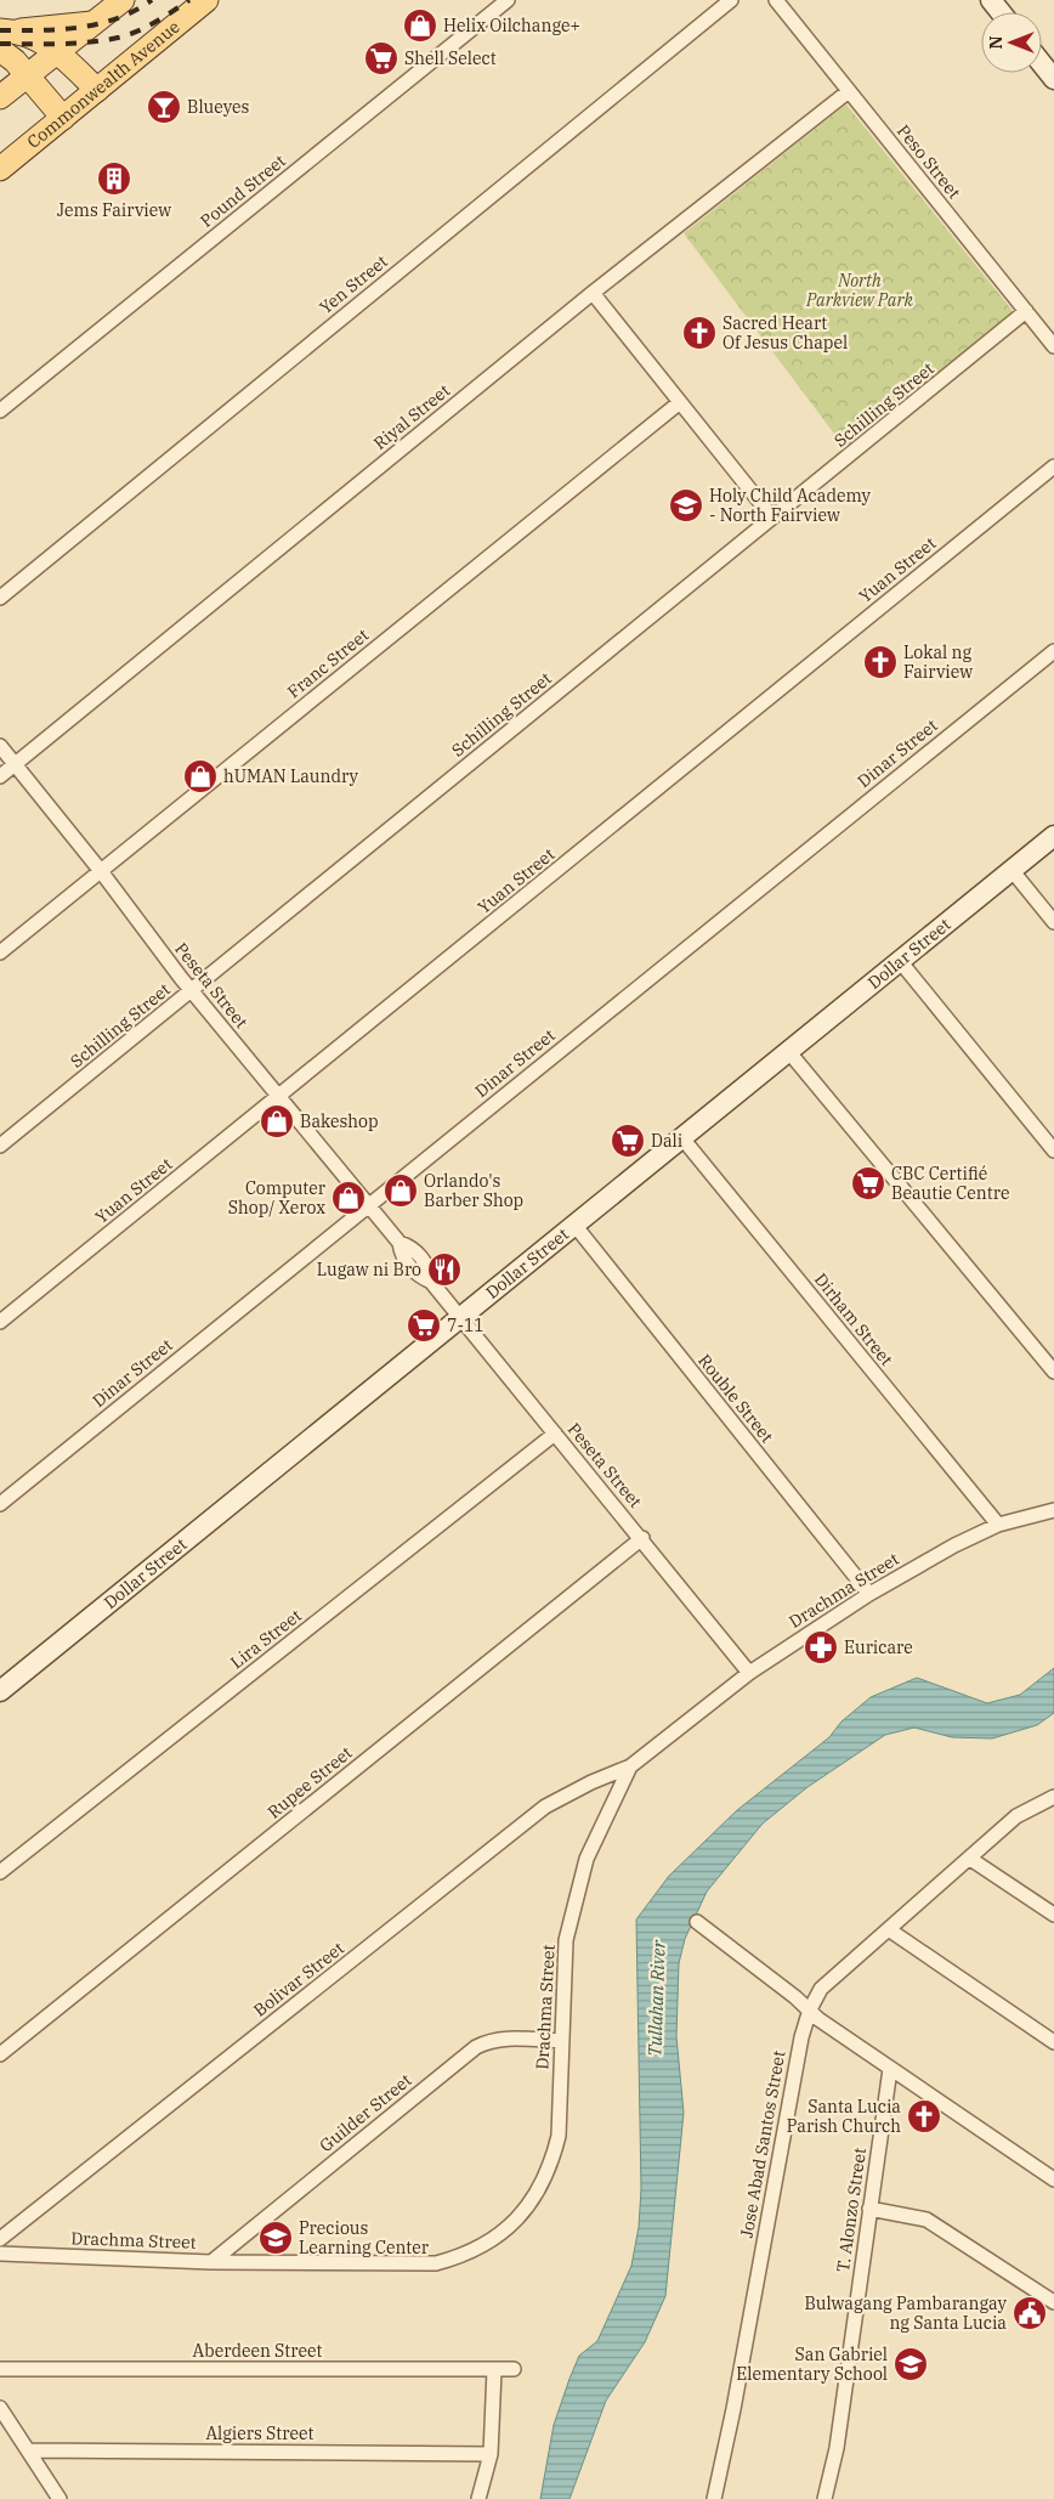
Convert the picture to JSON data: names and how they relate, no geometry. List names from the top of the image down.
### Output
{
  "streets": {
    "main road": ["Commonwealth Avenue"],
    "street": [
      "Peso Street",
      "Pound Street",
      "Yen Street",
      "Schilling Street",
      "Riyal Street",
      "Yuan Street",
      "Franc Street",
      "Dinar Street",
      "Dollar Street",
      "Peseta Street",
      "Dirham Street",
      "Rouble Street",
      "Drachma Street",
      "Lira Street",
      "Rupee Street",
      "Bolivar Street",
      "Guilder Street",
      "Jose Abad Santos Street",
      "T. Alonzo Street",
      "Aberdeen Street",
      "Algiers Street"
    ]
  },
  "crossings": [
    ["Peso Street", "Schilling Street"],
    ["Peso Street", "Riyal Street"],
    ["Schilling Street", "Peseta Street"],
    ["Riyal Street", "Peseta Street"],
    ["Yuan Street", "Peseta Street"],
    ["Franc Street", "Peseta Street"],
    ["Dinar Street", "Peseta Street"],
    ["Dollar Street", "Peseta Street"],
    ["Dollar Street", "Dirham Street"],
    ["Dollar Street", "Rouble Street"],
    ["Peseta Street", "Drachma Street"],
    ["Peseta Street", "Lira Street"],
    ["Peseta Street", "Rupee Street"],
    ["Dirham Street", "Drachma Street"],
    ["Rouble Street", "Drachma Street"],
    ["Drachma Street", "Bolivar Street"],
    ["Drachma Street", "Guilder Street"]
  ],
  "water": ["Tullahan River"],
  "parks": ["North Parkview Park"],
  "places": {
    "shop": [
      "Helix Oilchange+",
      "hUMAN Laundry",
      "Bakeshop",
      "Orlando's Barber Shop",
      "Computer Shop/ Xerox"
    ],
    "supermarket": [
      "Shell Select",
      "Dali",
      "CBC Certifié Beautie Centre",
      "7-11"
    ],
    "bar": ["Blueyes"],
    "building": ["Jems Fairview"],
    "church": ["Sacred Heart Of Jesus Chapel", "Lokal ng Fairview", "Santa Lucia Parish Church"],
    "school or university": ["Holy Child Academy - North Fairview", "Precious Learning Center", "San Gabriel Elementary School"],
    "restaurant": ["Lugaw ni Bro"],
    "pharmacy": ["Euricare"],
    "public building": ["Bulwagang Pambarangay ng Santa Lucia"]
  },
  "north": "left"
}
